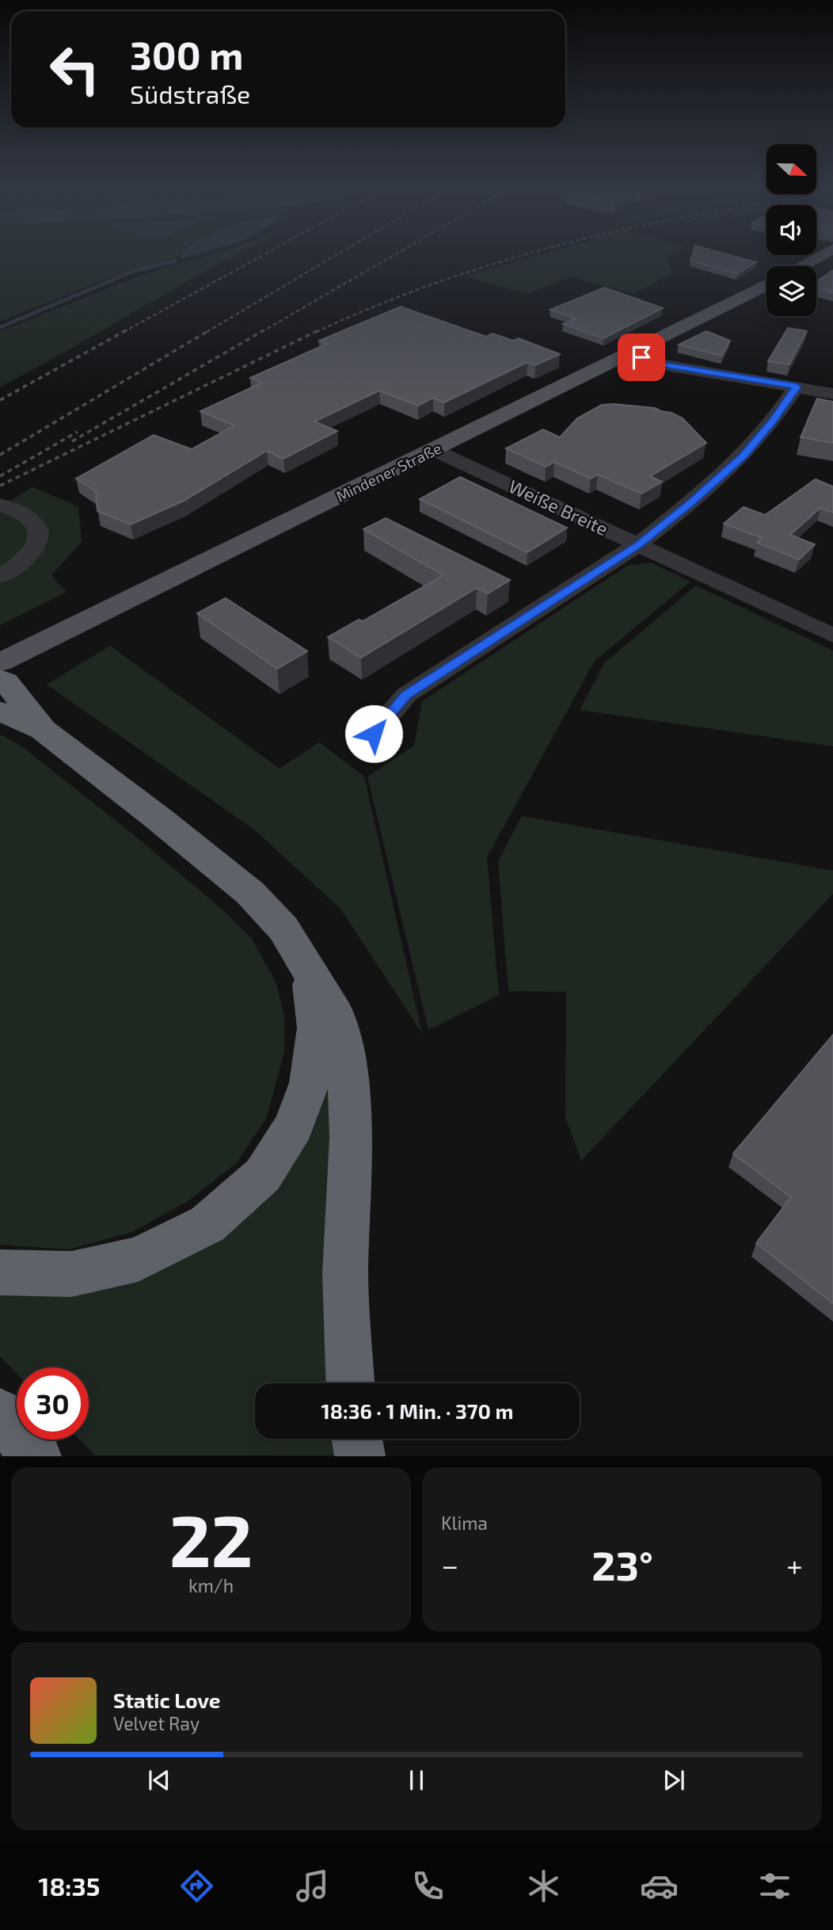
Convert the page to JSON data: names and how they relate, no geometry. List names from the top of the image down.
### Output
{
  "streets": {
    "main road": ["Mindener Straße"],
    "street": ["Weiße Breite"]
  },
  "crossings": [
    ["Mindener Straße", "Weiße Breite"]
  ],
  "north": "right",
  "page": {
    "turn": ["300 m", "Südstraße"],
    "limit": "30",
    "trip": "18:36 · 1 Min. · 370 m",
    "tile": [
      ["22", "km/h"],
      "Klima"
    ],
    "heat": ["−", "23°", "+"],
    "song": ["Static Love", "Velvet Ray"],
    "tabs": "18:35"
  }
}
